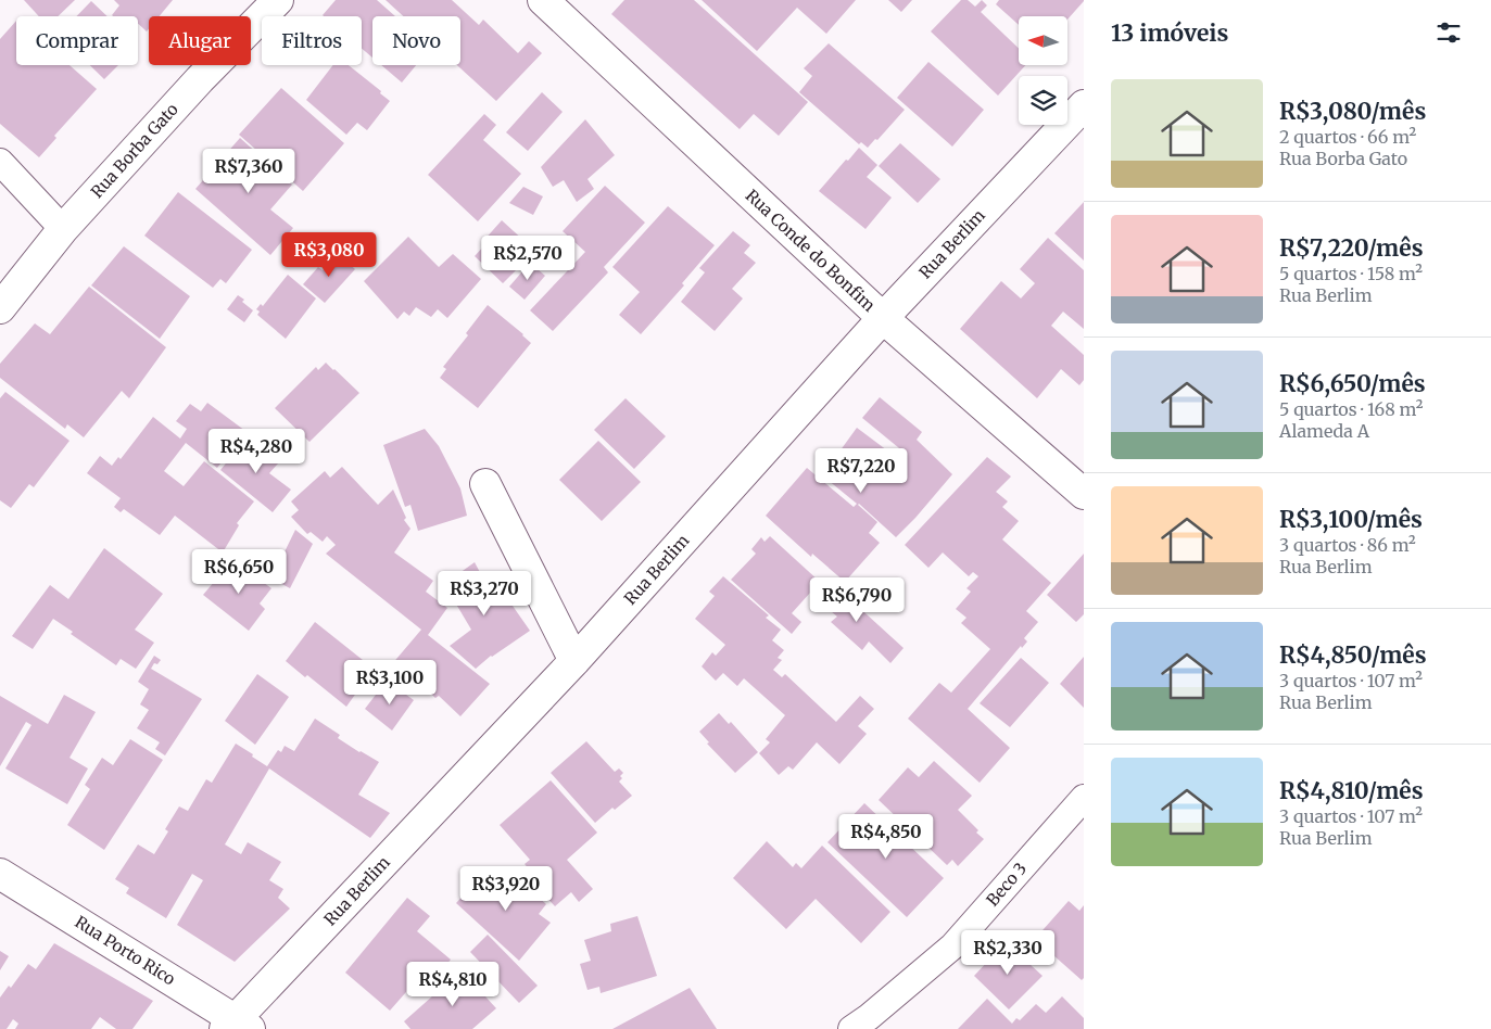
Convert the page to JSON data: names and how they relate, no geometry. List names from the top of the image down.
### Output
{
  "streets": {
    "street": [
      "Rua Borba Gato",
      "Rua Berlim",
      "Rua Conde do Bonfim",
      "Rua Porto Rico"
    ],
    "lane": ["Beco 3"]
  },
  "crossings": [
    ["Rua Berlim", "Rua Conde do Bonfim"],
    ["Rua Berlim", "Rua Porto Rico"]
  ],
  "north": "left",
  "page": {
    "heading": "13 imóveis",
    "chip": [
      "Comprar",
      "Alugar",
      "Filtros",
      "Novo"
    ],
    "list": [
      {
        "name": "R$3,080/mês",
        "note": "2 quartos · 66 m² · Rua Borba Gato"
      },
      {
        "name": "R$7,220/mês",
        "note": "5 quartos · 158 m² · Rua Berlim"
      },
      {
        "name": "R$6,650/mês",
        "note": "5 quartos · 168 m² · Alameda A"
      },
      {
        "name": "R$3,100/mês",
        "note": "3 quartos · 86 m² · Rua Berlim"
      },
      {
        "name": "R$4,850/mês",
        "note": "3 quartos · 107 m² · Rua Berlim"
      },
      {
        "name": "R$4,810/mês",
        "note": "3 quartos · 107 m² · Rua Berlim"
      }
    ],
    "price": [
      "R$7,360",
      "R$3,080",
      "R$2,570",
      "R$4,280",
      "R$7,220",
      "R$6,650",
      "R$3,270",
      "R$6,790",
      "R$3,100",
      "R$4,850",
      "R$3,920",
      "R$2,330",
      "R$4,810"
    ]
  }
}
